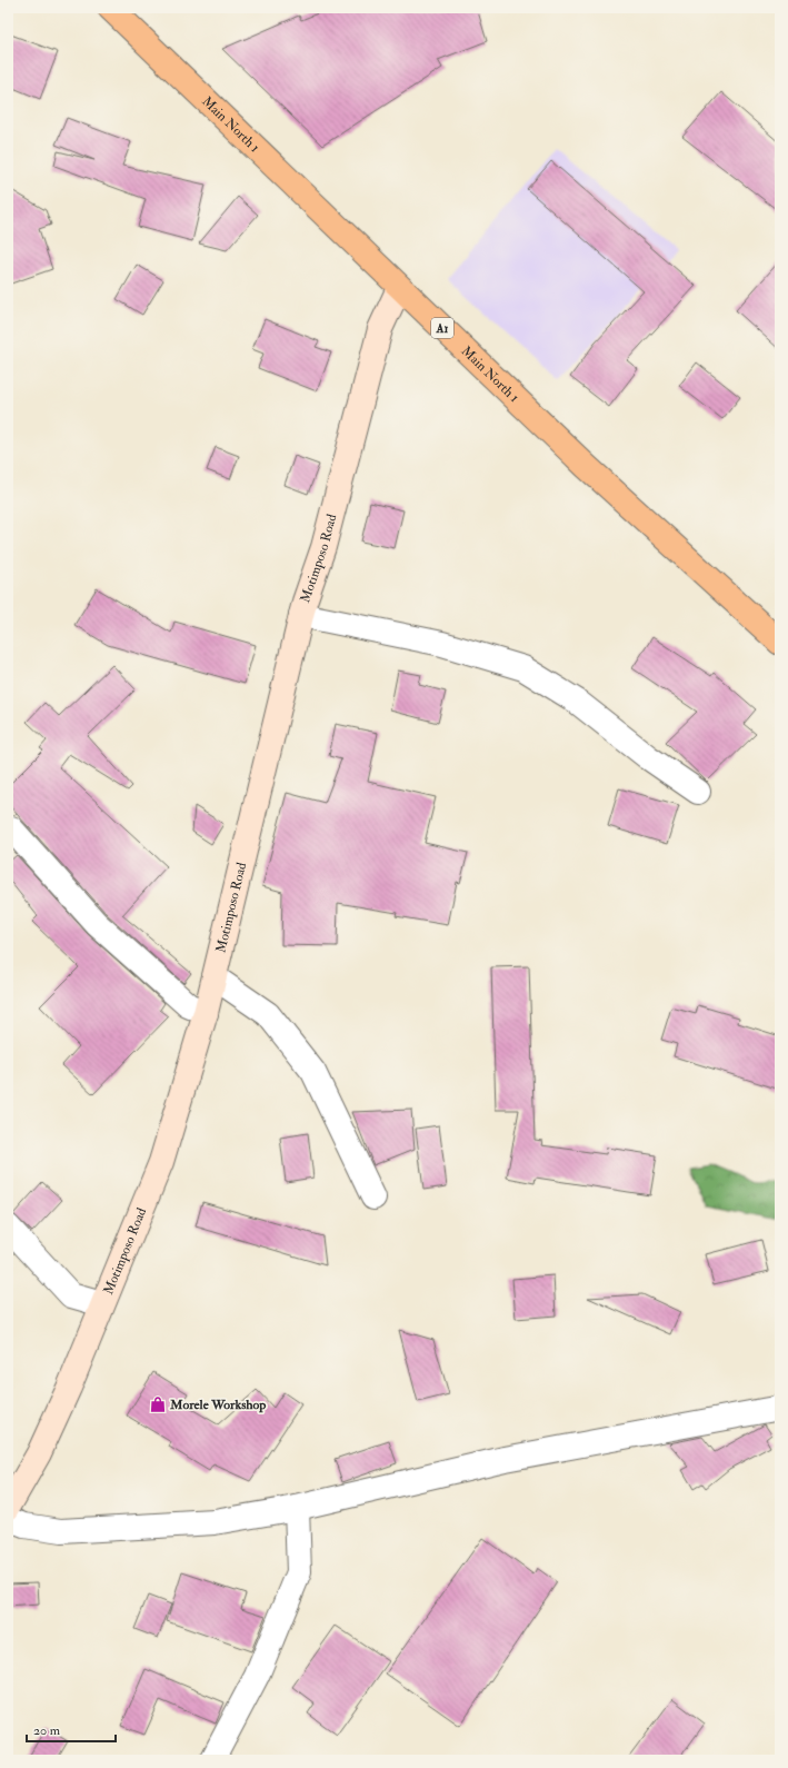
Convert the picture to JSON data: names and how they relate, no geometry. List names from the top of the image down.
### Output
{
  "streets": {
    "main road": ["Main North 1", "A1"],
    "street": ["Motimposo Road"]
  },
  "crossings": [
    ["Main North 1", "Motimposo Road"]
  ],
  "places": {
    "shop": ["Morele Workshop"]
  },
  "scale_bar": "20 m"
}
